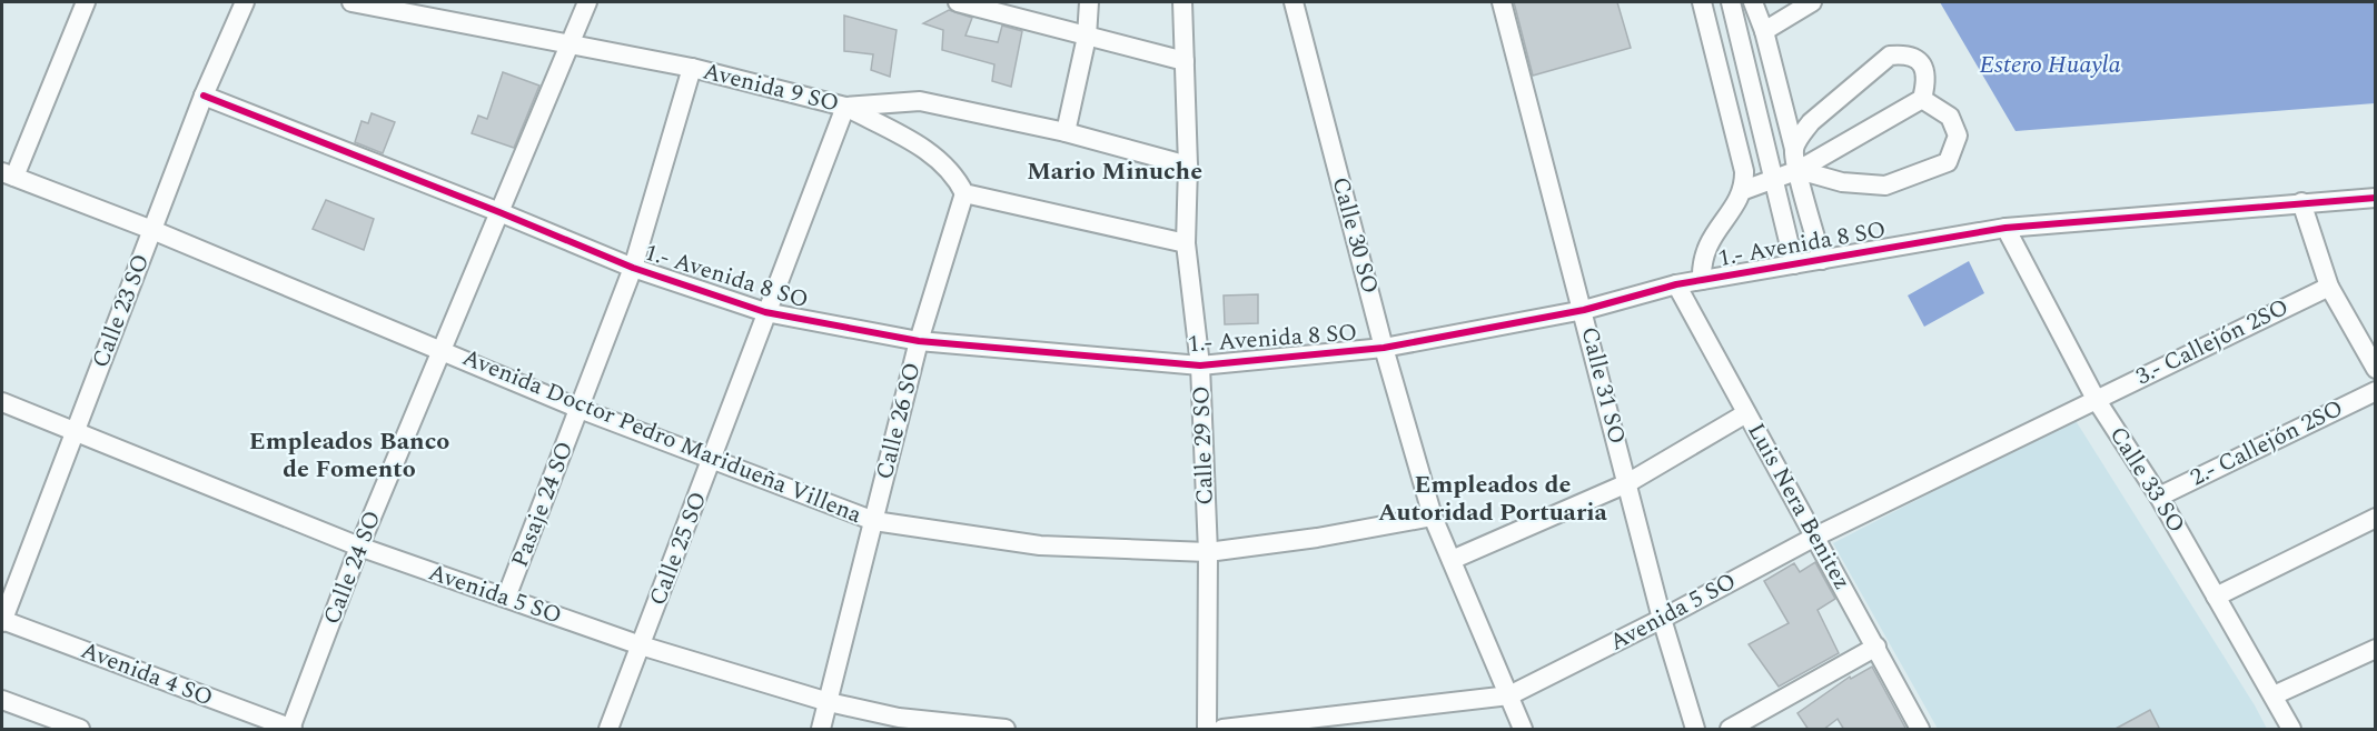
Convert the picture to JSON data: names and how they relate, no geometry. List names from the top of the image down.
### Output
{
  "streets": {
    "street": [
      "Avenida 9 SO",
      "Calle 30 SO",
      "1.- Avenida 8 SO",
      "Calle 23 SO",
      "3.- Callejón 2SO",
      "Calle 31 SO",
      "Calle 26 SO",
      "Avenida Doctor Pedro Maridueña Villena",
      "2.- Callejón 2SO",
      "Calle 29 SO",
      "Calle 33 SO",
      "Pasaje 24 SO",
      "Luis Nera Benitez",
      "Calle 25 SO",
      "Calle 24 SO",
      "Avenida 5 SO",
      "Avenida 4 SO"
    ]
  },
  "crossings": [
    ["Avenida 9 SO", "Calle 29 SO"],
    ["Avenida 9 SO", "Pasaje 24 SO"],
    ["Avenida 9 SO", "Calle 25 SO"],
    ["Avenida 9 SO", "Calle 24 SO"],
    ["Calle 30 SO", "1.- Avenida 8 SO"],
    ["Calle 30 SO", "Avenida Doctor Pedro Maridueña Villena"],
    ["Calle 30 SO", "Avenida 5 SO"],
    ["1.- Avenida 8 SO", "Calle 23 SO"],
    ["1.- Avenida 8 SO", "Calle 31 SO"],
    ["1.- Avenida 8 SO", "Calle 26 SO"],
    ["1.- Avenida 8 SO", "Calle 29 SO"],
    ["1.- Avenida 8 SO", "Calle 33 SO"],
    ["1.- Avenida 8 SO", "Pasaje 24 SO"],
    ["1.- Avenida 8 SO", "Luis Nera Benitez"],
    ["1.- Avenida 8 SO", "Calle 25 SO"],
    ["1.- Avenida 8 SO", "Calle 24 SO"],
    ["Calle 23 SO", "Avenida Doctor Pedro Maridueña Villena"],
    ["Calle 23 SO", "Avenida 5 SO"],
    ["Calle 23 SO", "Avenida 4 SO"],
    ["3.- Callejón 2SO", "Calle 33 SO"],
    ["3.- Callejón 2SO", "Avenida 5 SO"],
    ["Calle 31 SO", "Avenida 5 SO"],
    ["Calle 26 SO", "Avenida Doctor Pedro Maridueña Villena"],
    ["Calle 26 SO", "Avenida 5 SO"],
    ["Avenida Doctor Pedro Maridueña Villena", "Calle 29 SO"],
    ["Avenida Doctor Pedro Maridueña Villena", "Pasaje 24 SO"],
    ["Avenida Doctor Pedro Maridueña Villena", "Calle 25 SO"],
    ["Avenida Doctor Pedro Maridueña Villena", "Calle 24 SO"],
    ["2.- Callejón 2SO", "Calle 33 SO"],
    ["Calle 33 SO", "Avenida 5 SO"],
    ["Pasaje 24 SO", "Avenida 5 SO"],
    ["Luis Nera Benitez", "Avenida 5 SO"],
    ["Calle 25 SO", "Avenida 5 SO"],
    ["Calle 24 SO", "Avenida 5 SO"],
    ["Calle 24 SO", "Avenida 4 SO"]
  ],
  "districts": ["Mario Minuche", "Empleados Banco de Fomento", "Empleados de Autoridad Portuaria"],
  "water": ["Estero Huayla"]
}
